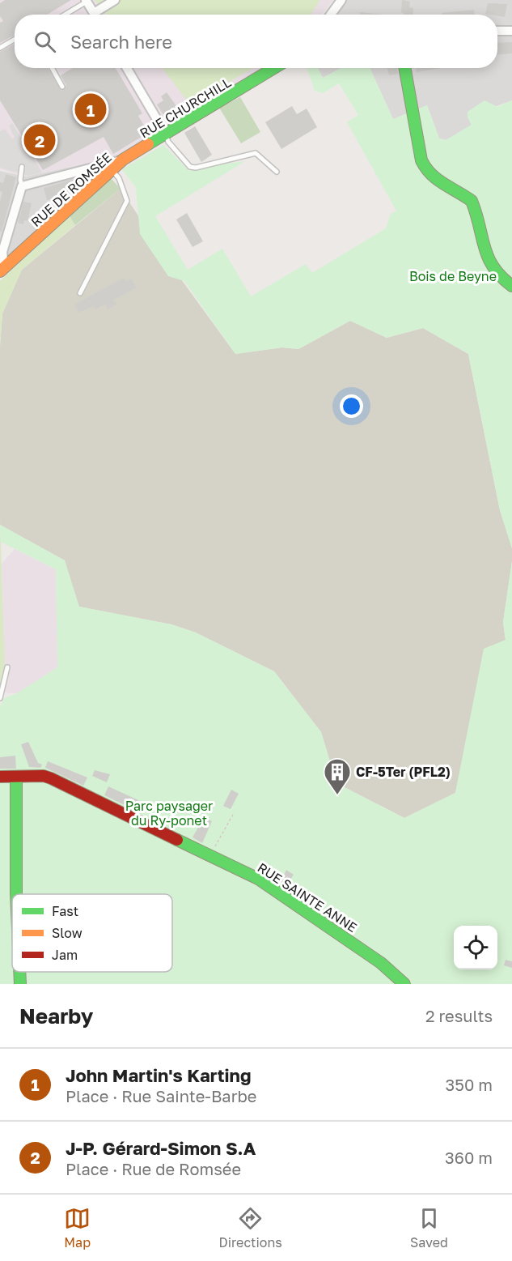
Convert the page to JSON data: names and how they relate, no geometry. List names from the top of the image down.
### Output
{
  "streets": {
    "street": ["RUE CHURCHILL", "RUE DE ROMSÉE", "RUE SAINTE ANNE"]
  },
  "crossings": [
    ["RUE CHURCHILL", "RUE DE ROMSÉE"]
  ],
  "parks": ["Bois de Beyne", "Parc paysager du Ry-ponet"],
  "places": {
    "building": ["CF-5Ter (PFL2)"]
  },
  "legend": ["Fast", "Slow", "Jam"],
  "page": {
    "search": "Search here",
    "pins": ["1", "2"],
    "heading": ["Nearby", "2 results"],
    "list": [
      {
        "mark": "1",
        "name": "John Martin's Karting",
        "note": "Place · Rue Sainte-Barbe",
        "value": "350 m"
      },
      {
        "mark": "2",
        "name": "J-P. Gérard-Simon S.A",
        "note": "Place · Rue de Romsée",
        "value": "360 m"
      }
    ],
    "nav": ["Map", "Directions", "Saved"]
  }
}
